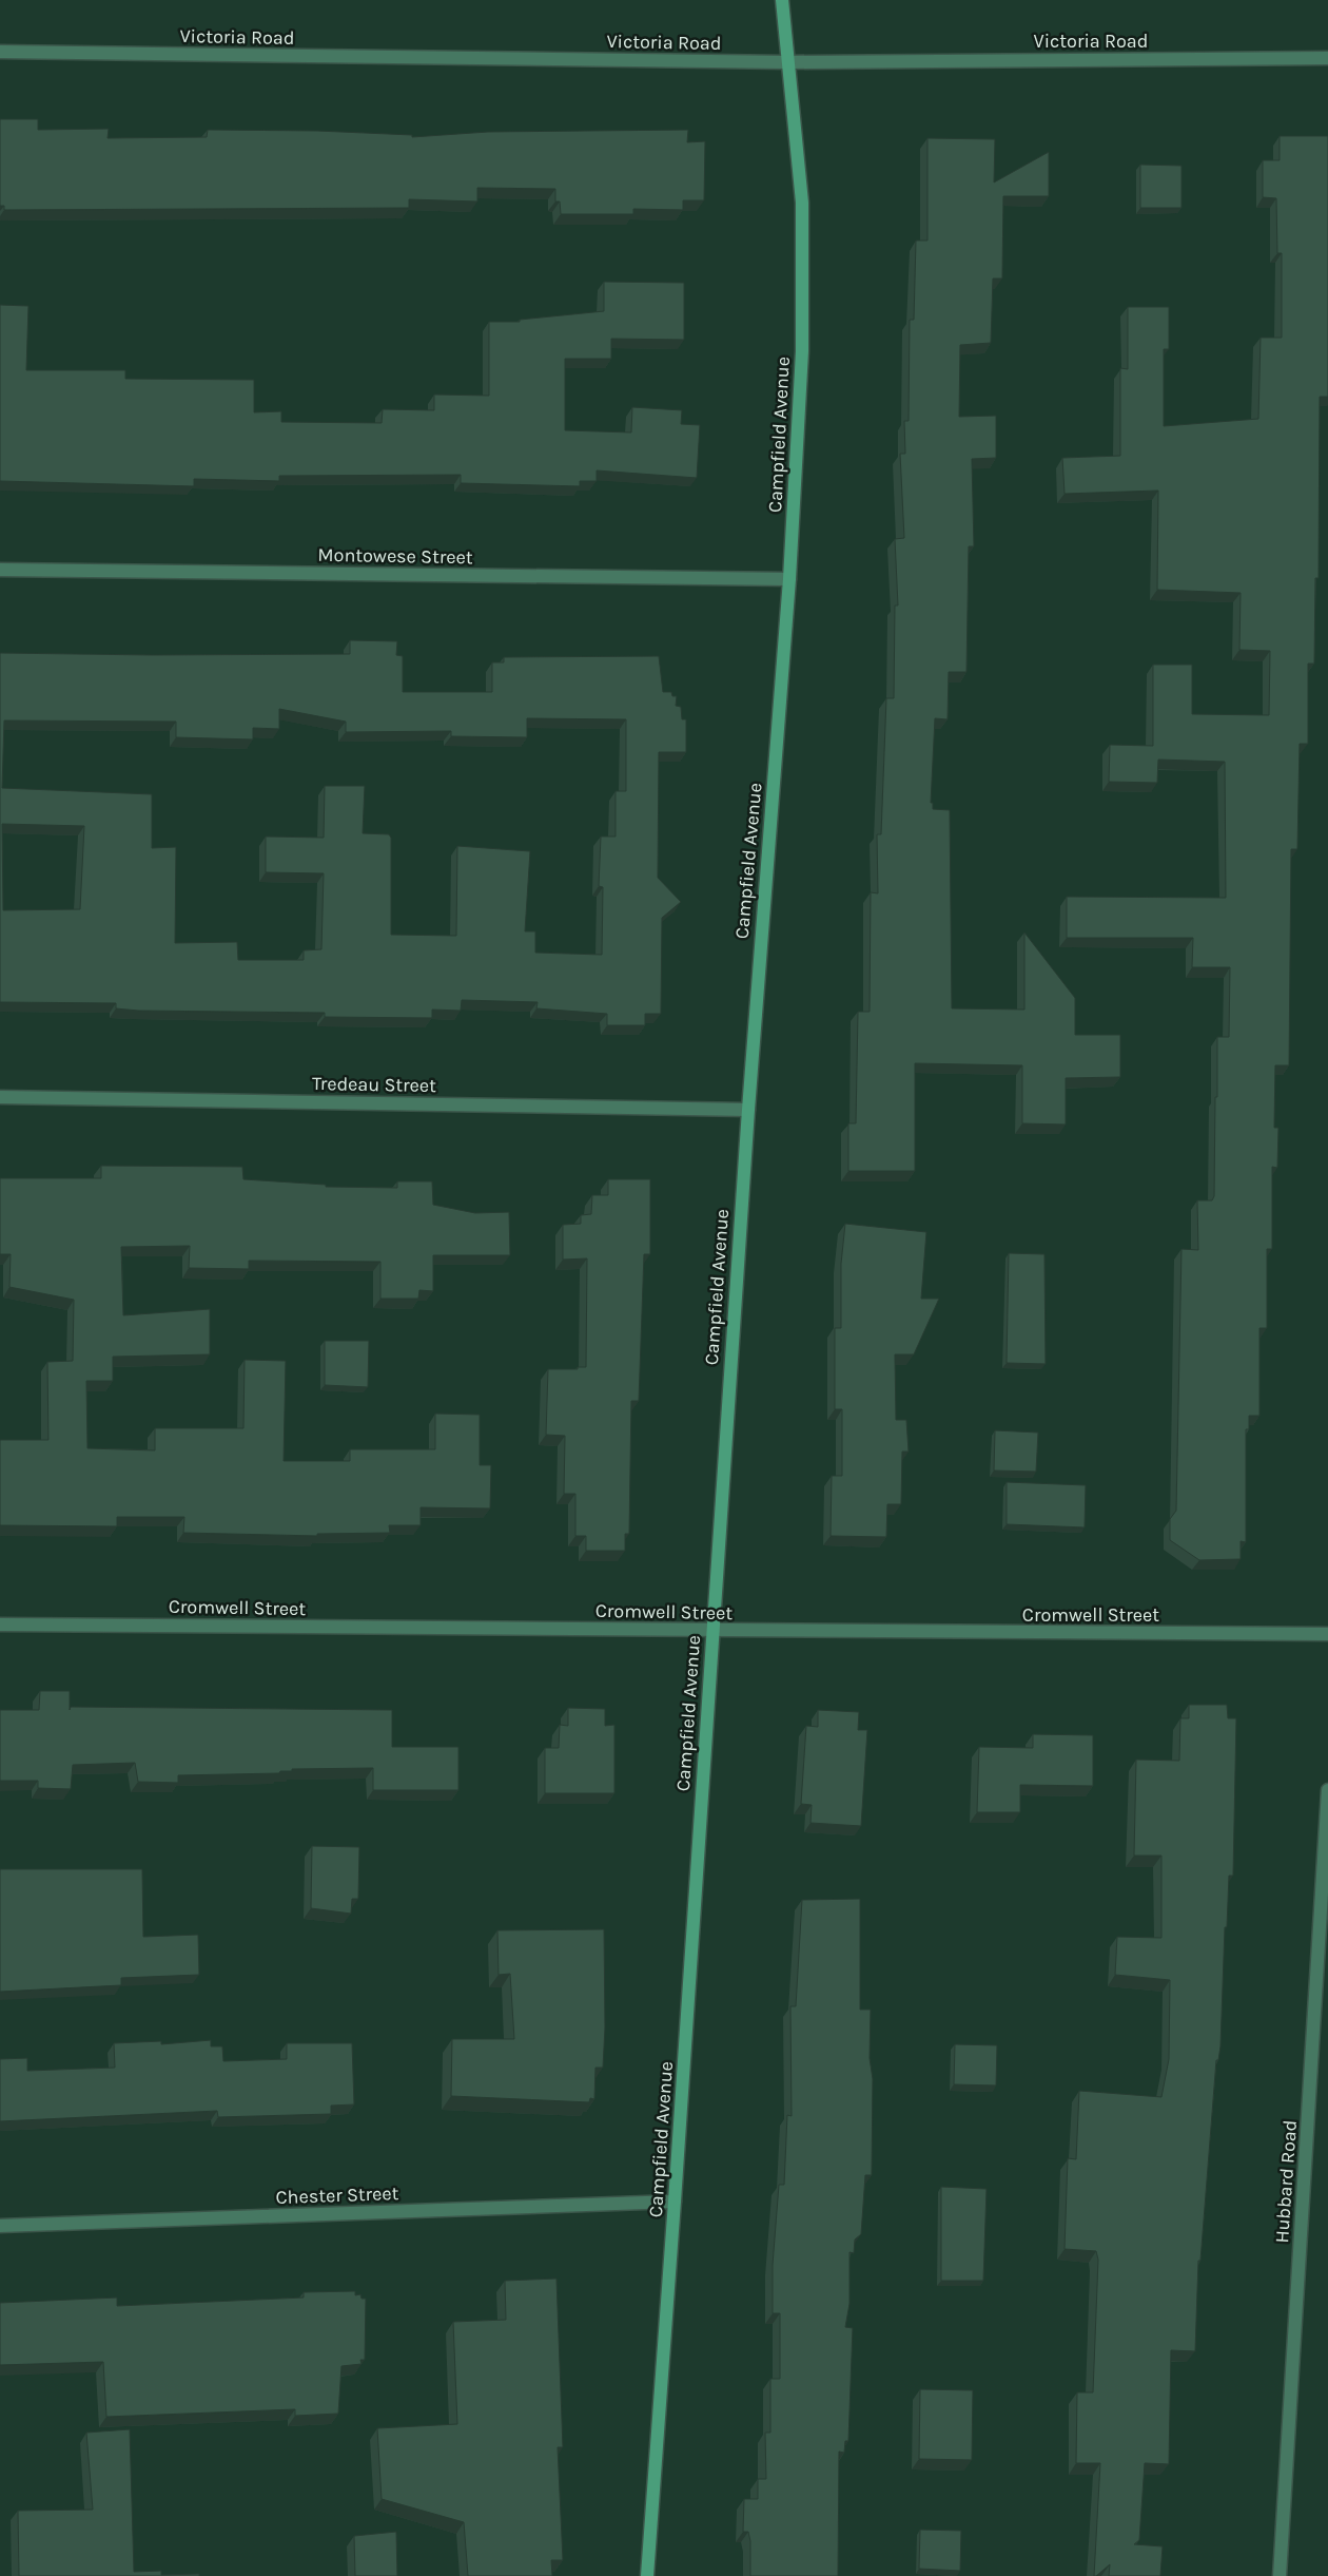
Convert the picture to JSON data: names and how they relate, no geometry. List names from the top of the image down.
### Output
{
  "streets": {
    "street": [
      "Victoria Road",
      "Campfield Avenue",
      "Montowese Street",
      "Tredeau Street",
      "Cromwell Street",
      "Hubbard Road",
      "Chester Street"
    ]
  },
  "crossings": [
    ["Victoria Road", "Campfield Avenue"],
    ["Campfield Avenue", "Montowese Street"],
    ["Campfield Avenue", "Tredeau Street"],
    ["Campfield Avenue", "Cromwell Street"],
    ["Campfield Avenue", "Chester Street"]
  ]
}
